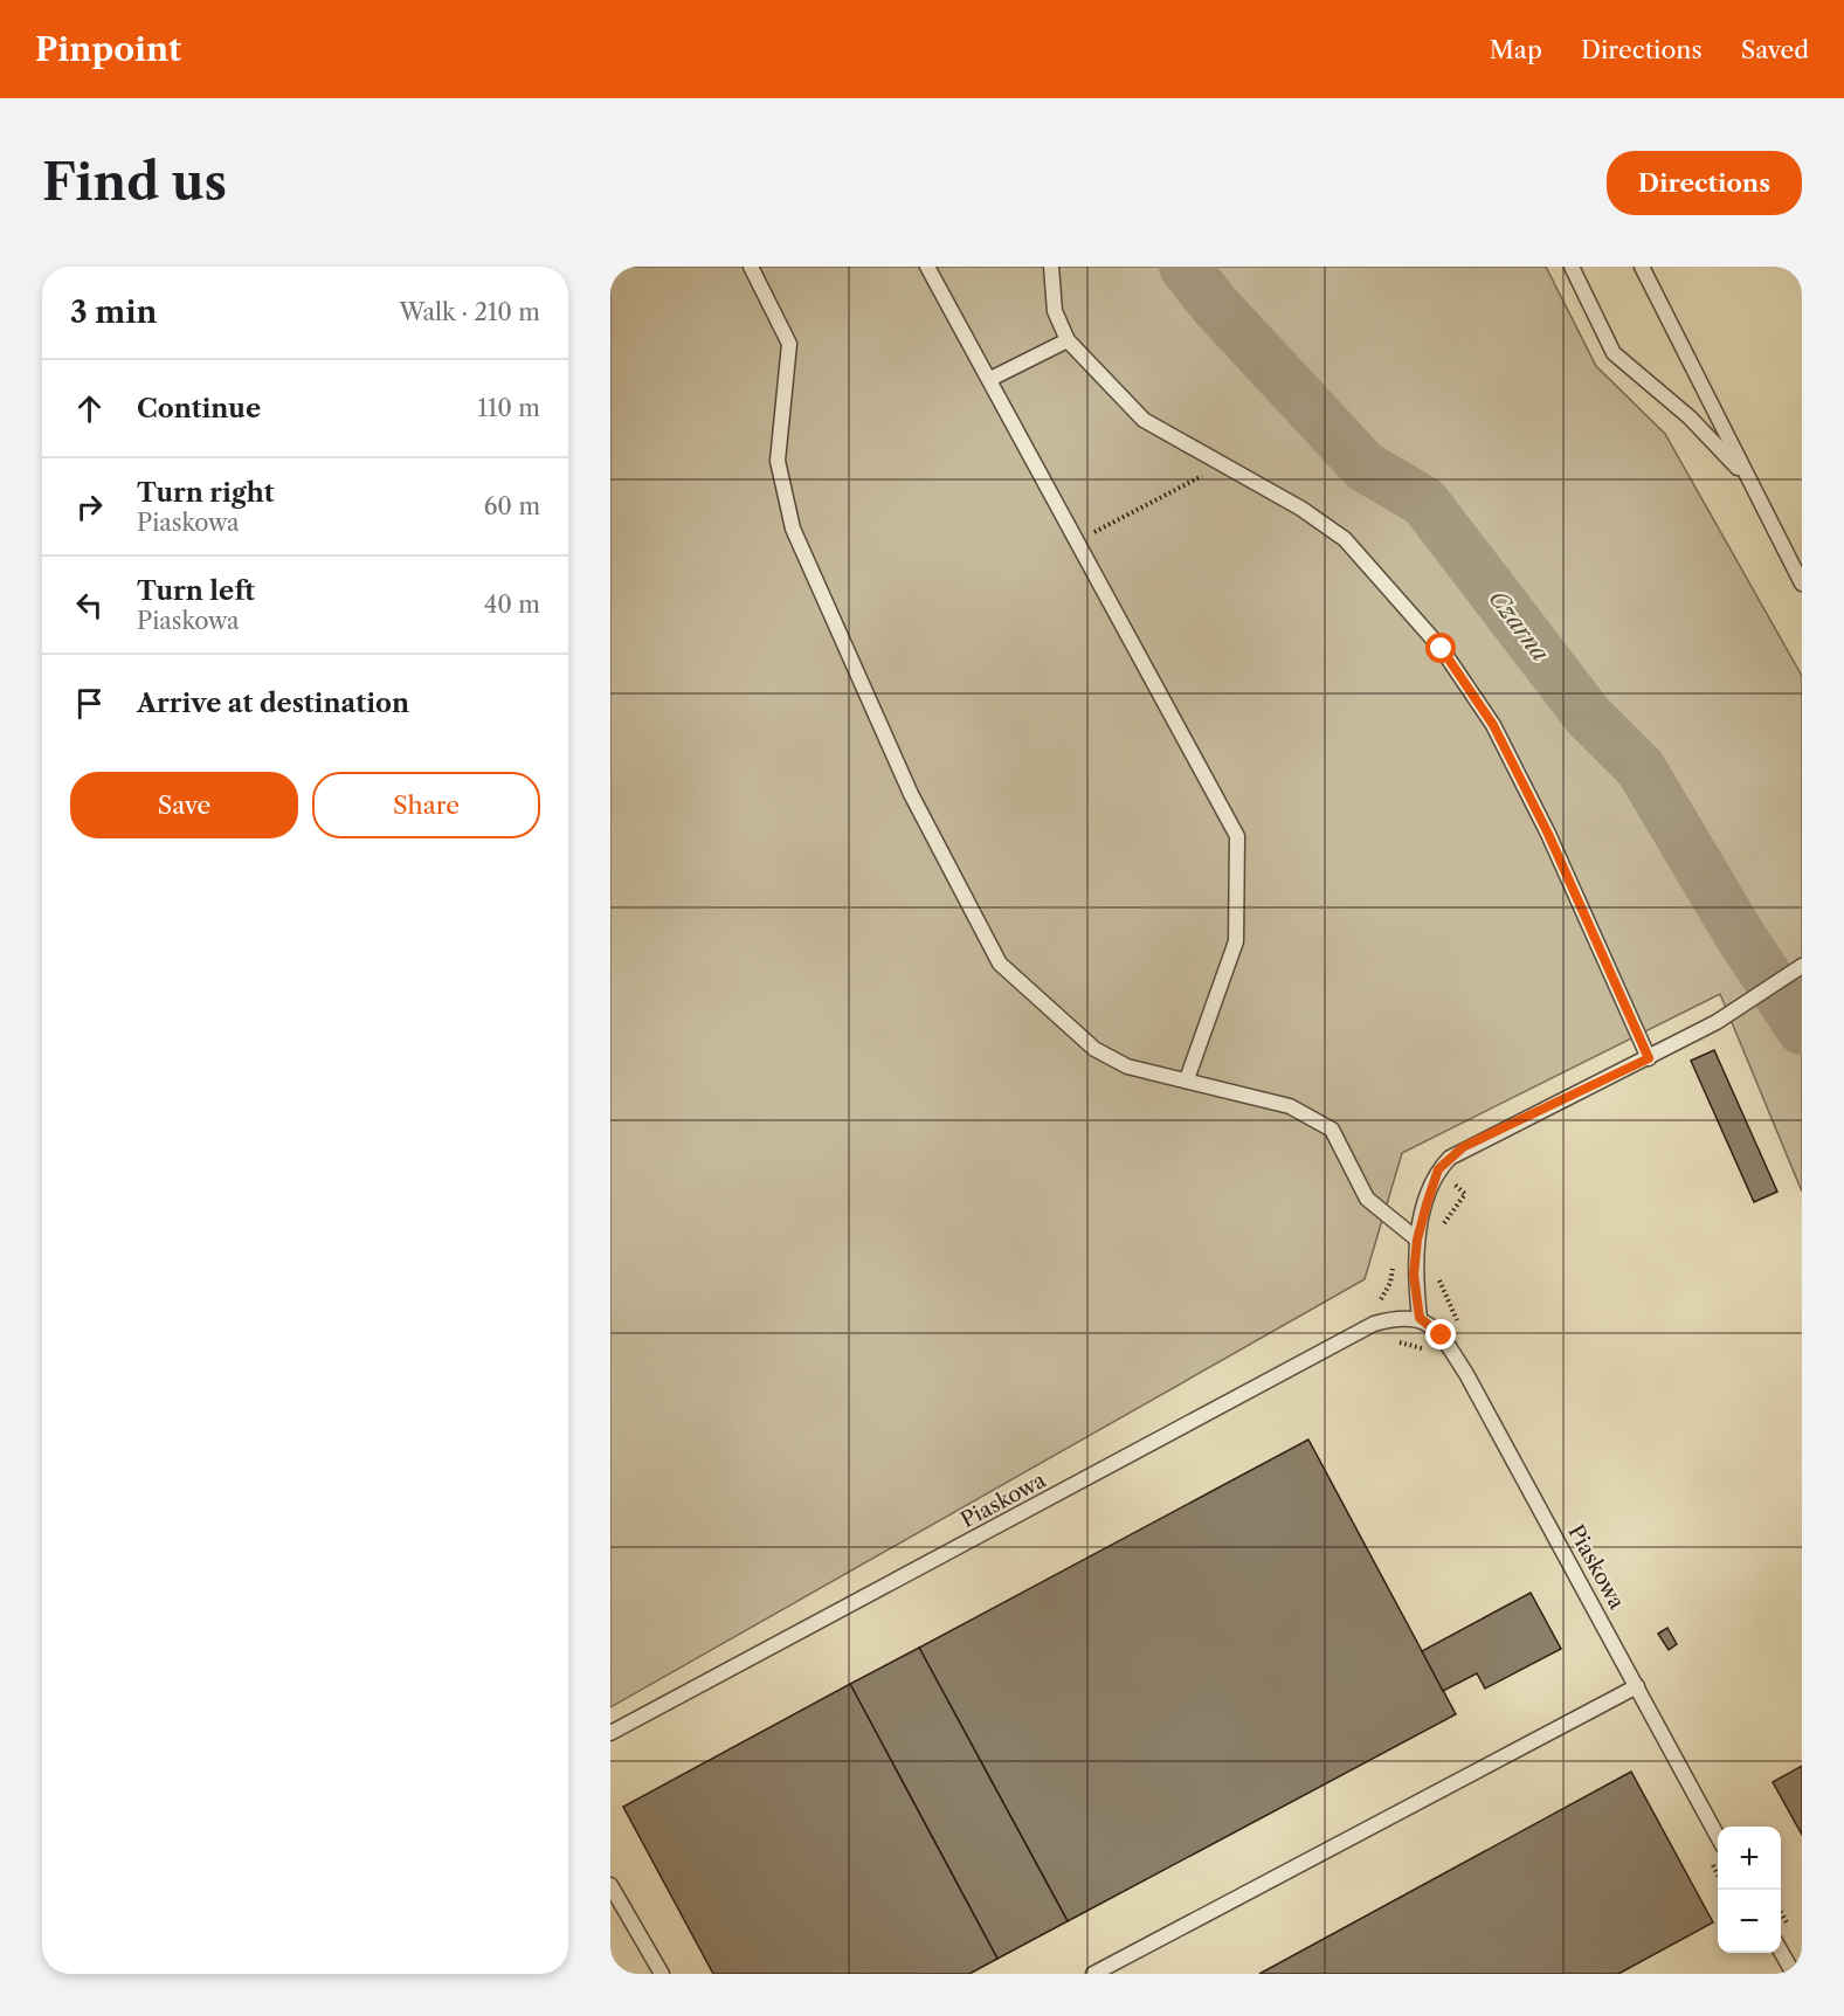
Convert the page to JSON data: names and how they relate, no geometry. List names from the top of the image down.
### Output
{
  "streets": {
    "lane": ["Piaskowa"]
  },
  "water": ["Czarna"],
  "page": {
    "header": "Pinpoint",
    "nav": ["Map", "Directions", "Saved"],
    "buttons": [
      "Directions",
      ["Save", "Share"]
    ],
    "title": "Find us",
    "heading": ["3 min", "Walk · 210 m"],
    "list": [
      ["Continue", "110 m"],
      ["Turn right", "Piaskowa", "60 m"],
      ["Turn left", "Piaskowa", "40 m"],
      "Arrive at destination"
    ],
    "map_buttons": ["+", "−"]
  }
}
